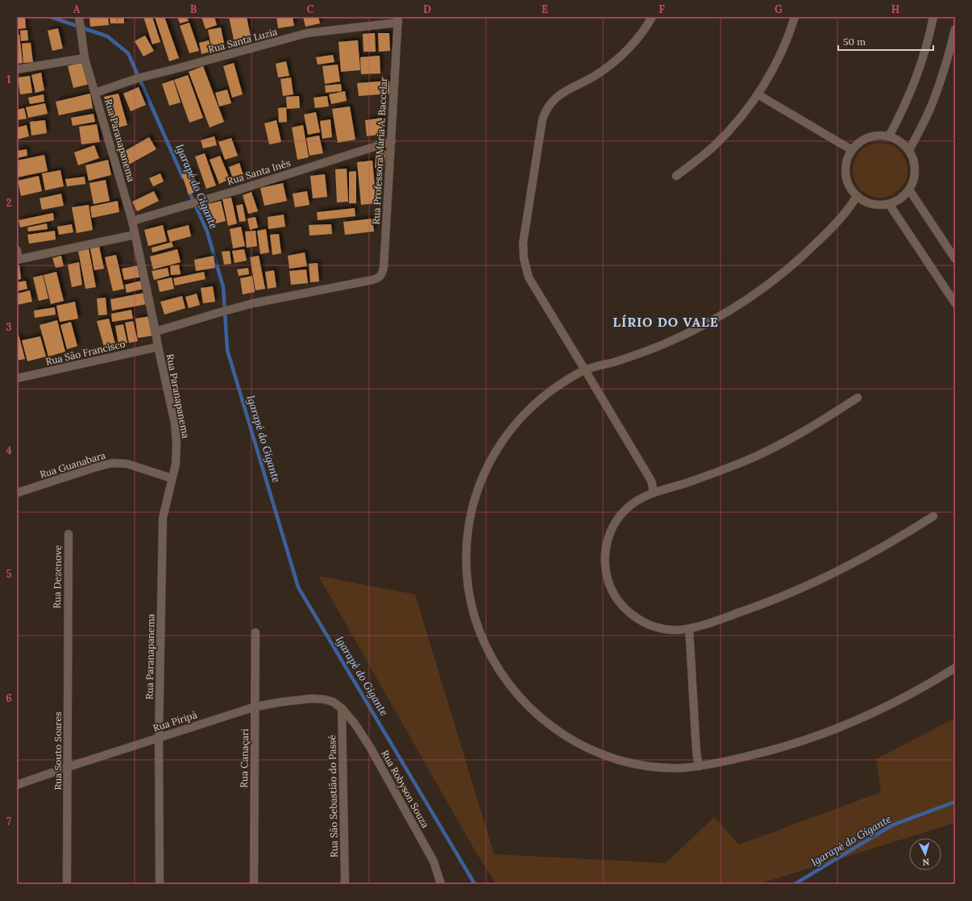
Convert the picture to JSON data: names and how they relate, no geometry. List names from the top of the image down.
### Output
{
  "streets": {
    "street": [
      "Rua Santa Luzia",
      "Rua Paranapanema",
      "Rua Professora Maria A. Baccelar",
      "Rua Santa Inês",
      "Rua São Francisco",
      "Rua Guanabara",
      "Rua Dezenove",
      "Rua Piripá",
      "Rua Souto Soares",
      "Rua Canaçari",
      "Rua Robyson Souza",
      "Rua São Sebastião do Passé"
    ]
  },
  "crossings": [
    ["Rua Santa Luzia", "Rua Paranapanema"],
    ["Rua Santa Luzia", "Rua Professora Maria A. Baccelar"],
    ["Rua Paranapanema", "Rua Professora Maria A. Baccelar"],
    ["Rua Paranapanema", "Rua Santa Inês"],
    ["Rua Paranapanema", "Rua São Francisco"],
    ["Rua Paranapanema", "Rua Guanabara"],
    ["Rua Paranapanema", "Rua Piripá"],
    ["Rua Professora Maria A. Baccelar", "Rua Santa Inês"],
    ["Rua Dezenove", "Rua Souto Soares"],
    ["Rua Piripá", "Rua Souto Soares"],
    ["Rua Piripá", "Rua Canaçari"],
    ["Rua Piripá", "Rua Robyson Souza"],
    ["Rua Piripá", "Rua São Sebastião do Passé"],
    ["Rua Robyson Souza", "Rua São Sebastião do Passé"]
  ],
  "districts": ["LÍRIO DO VALE"],
  "water": ["Igarapé do Gigante"],
  "scale_bar": "50 m",
  "north": "bottom",
  "grid": {
    "columns": [
      "A",
      "B",
      "C",
      "D",
      "E",
      "F",
      "G",
      "H"
    ],
    "rows": [
      "1",
      "2",
      "3",
      "4",
      "5",
      "6",
      "7"
    ]
  }
}
